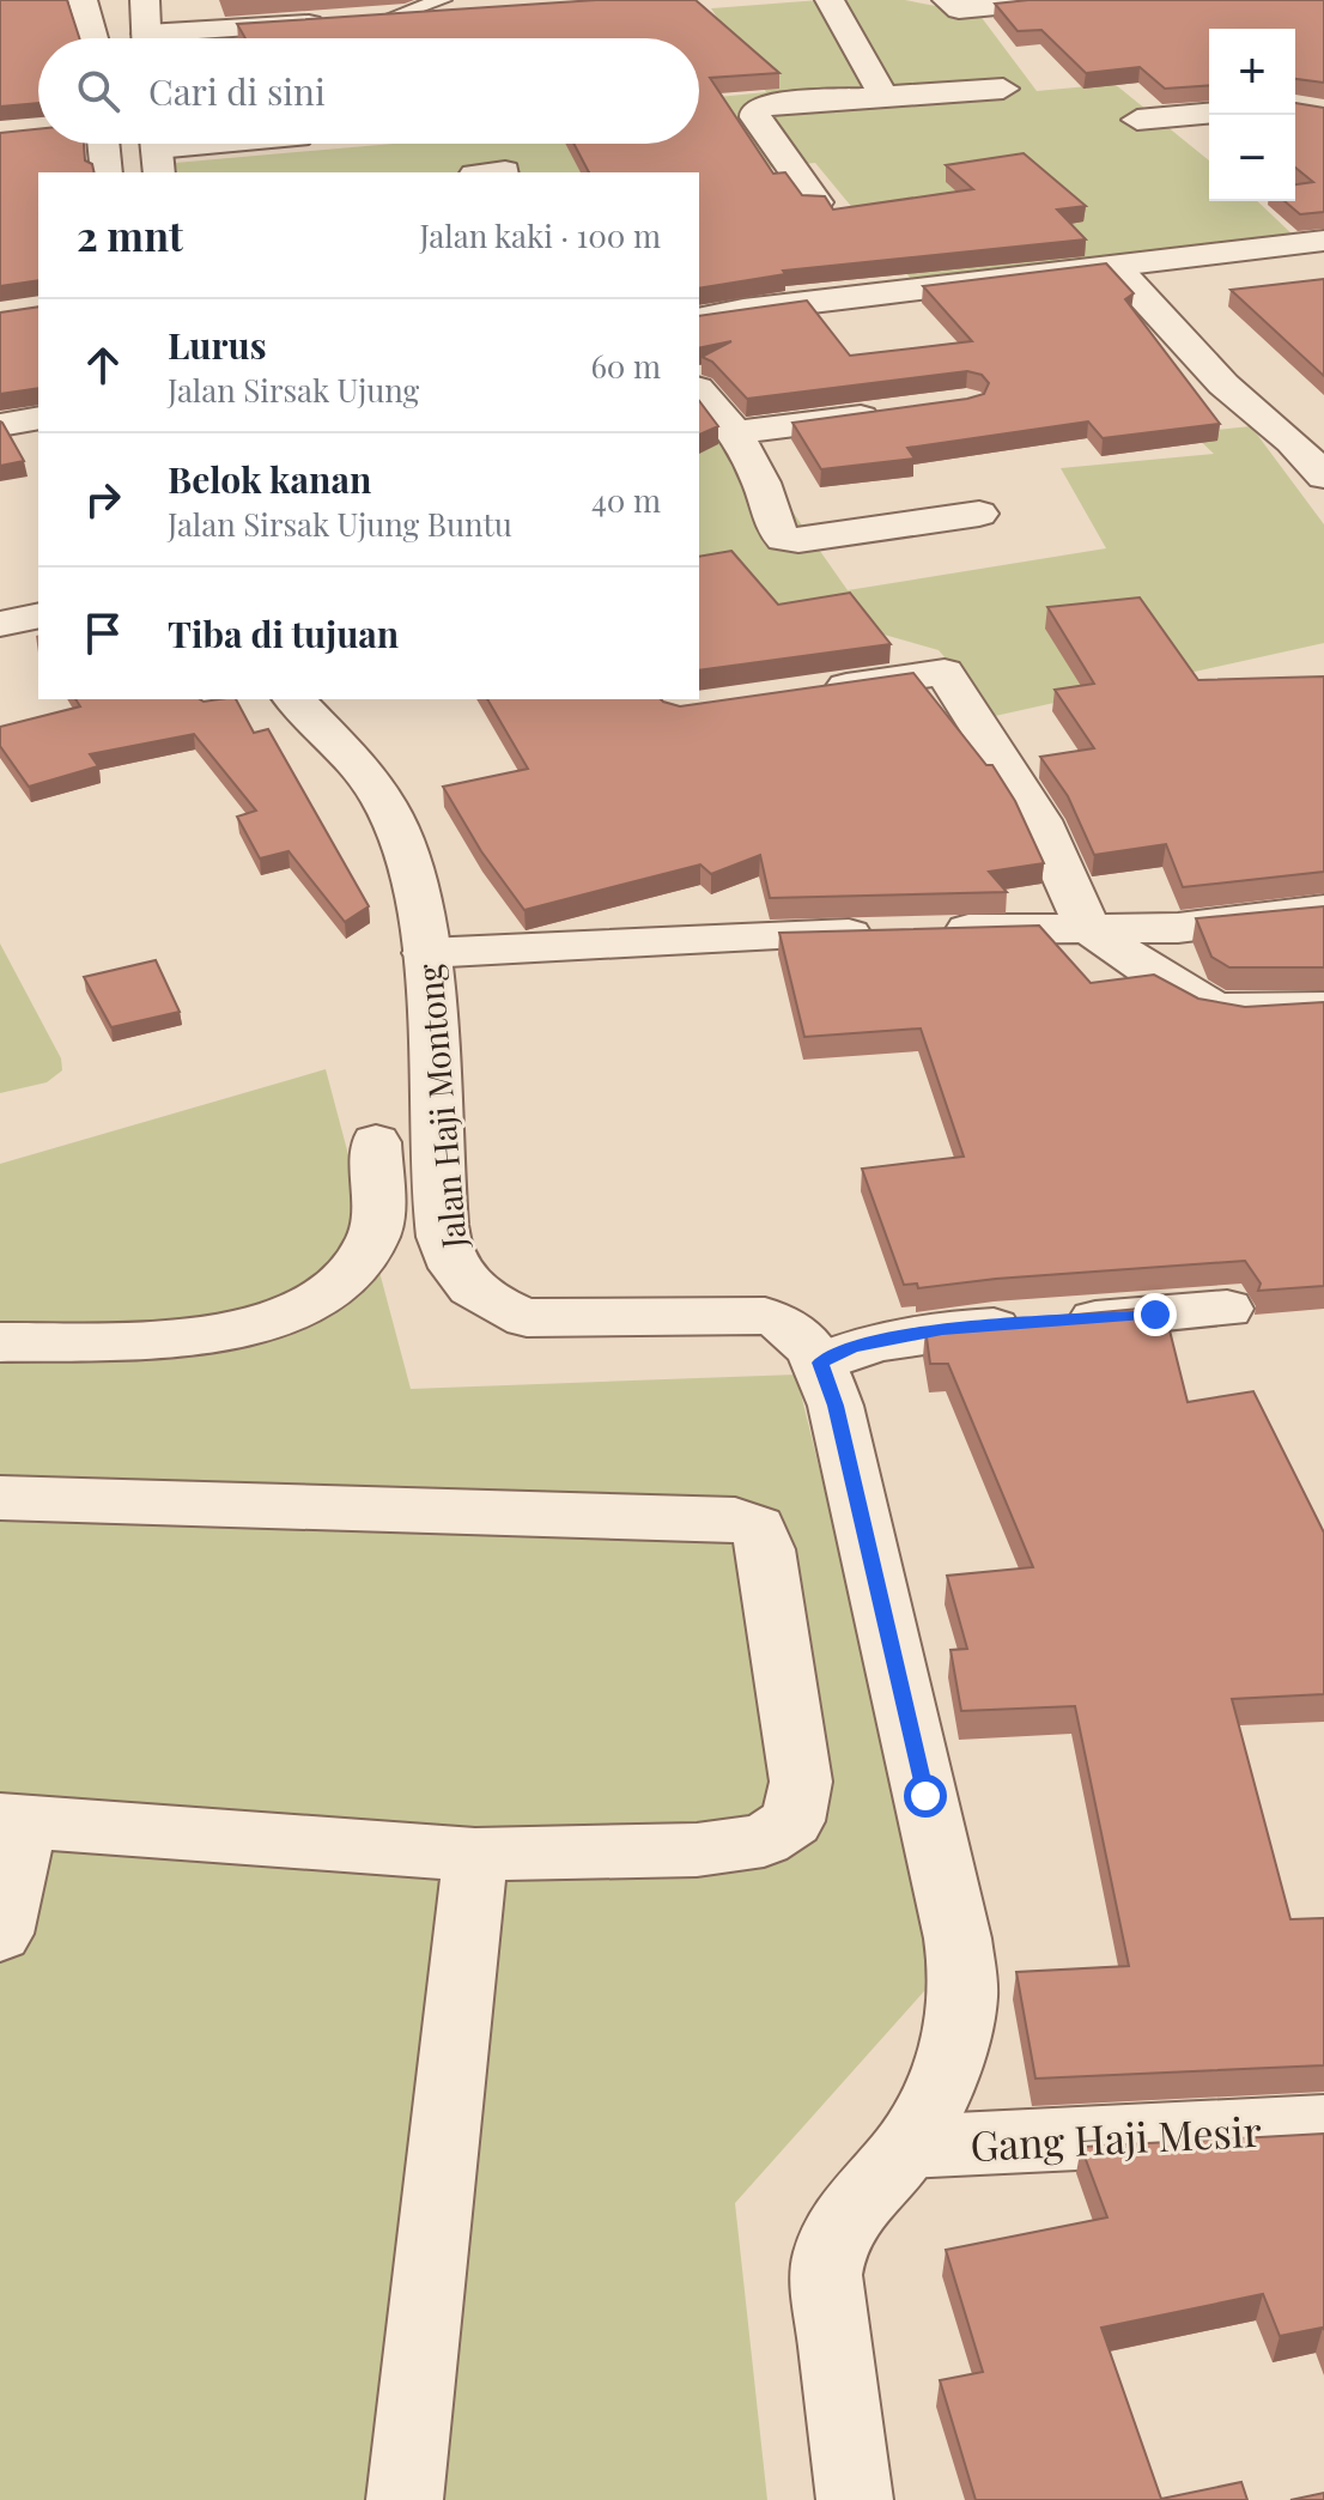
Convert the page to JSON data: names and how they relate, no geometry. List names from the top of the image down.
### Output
{
  "streets": {
    "street": ["Jalan Haji Montong", "Gang Haji Mesir"]
  },
  "page": {
    "map_buttons": ["+", "−"],
    "search": "Cari di sini",
    "heading": ["2 mnt", "Jalan kaki · 100 m"],
    "list": [
      ["Lurus", "Jalan Sirsak Ujung", "60 m"],
      ["Belok kanan", "Jalan Sirsak Ujung Buntu", "40 m"],
      "Tiba di tujuan"
    ]
  }
}
